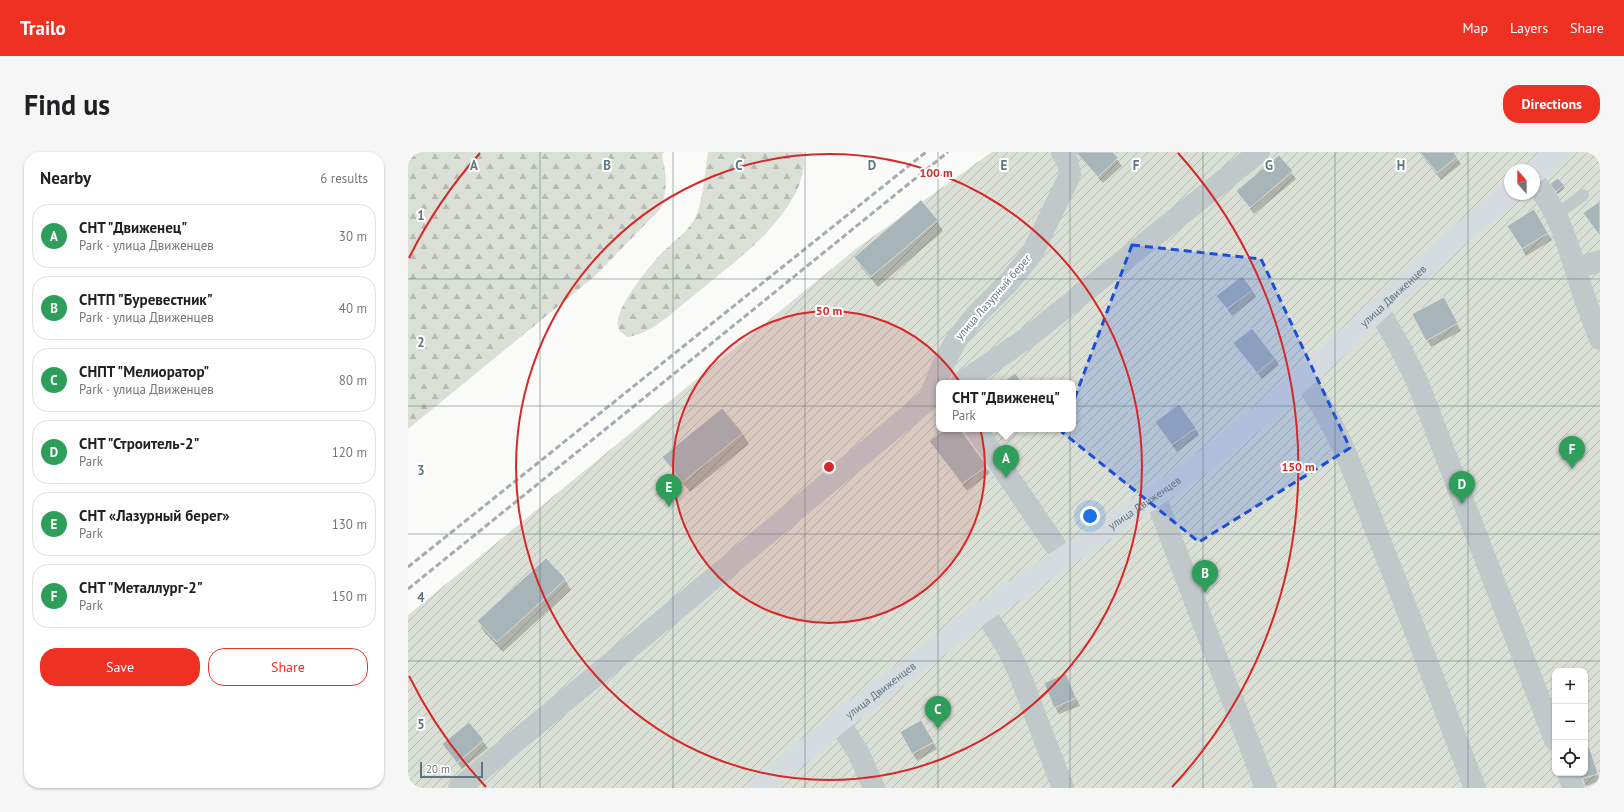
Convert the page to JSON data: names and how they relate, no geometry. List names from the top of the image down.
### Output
{
  "streets": {
    "street": ["улица Движенцев", "улица Лазурный берег"]
  },
  "scale_bar": "20 m",
  "north": "top",
  "page": {
    "header": "Trailo",
    "nav": ["Map", "Layers", "Share"],
    "buttons": [
      "Directions",
      ["Save", "Share"]
    ],
    "title": "Find us",
    "heading": ["Nearby", "6 results"],
    "list": [
      {
        "mark": "A",
        "name": "СНТ \"Движенец\"",
        "note": "Park · улица Движенцев",
        "value": "30 m"
      },
      {
        "mark": "B",
        "name": "СНТП \"Буревестник\"",
        "note": "Park · улица Движенцев",
        "value": "40 m"
      },
      {
        "mark": "C",
        "name": "СНПТ \"Мелиоратор\"",
        "note": "Park · улица Движенцев",
        "value": "80 m"
      },
      {
        "mark": "D",
        "name": "СНТ \"Строитель-2\"",
        "note": "Park",
        "value": "120 m"
      },
      {
        "mark": "E",
        "name": "СНТ «Лазурный берег»",
        "note": "Park",
        "value": "130 m"
      },
      {
        "mark": "F",
        "name": "СНТ \"Металлург-2\"",
        "note": "Park",
        "value": "150 m"
      }
    ],
    "popup": ["СНТ \"Движенец\"", "Park"],
    "pins": [
      "F",
      "A",
      "D",
      "E",
      "B",
      "C"
    ],
    "map_buttons": ["+", "−"],
    "scale": "20 m"
  },
  "grid": {
    "columns": [
      "A",
      "B",
      "C",
      "D",
      "E",
      "F",
      "G",
      "H"
    ],
    "rows": [
      "1",
      "2",
      "3",
      "4",
      "5"
    ]
  },
  "rings": ["100 m", "50 m", "150 m"]
}
